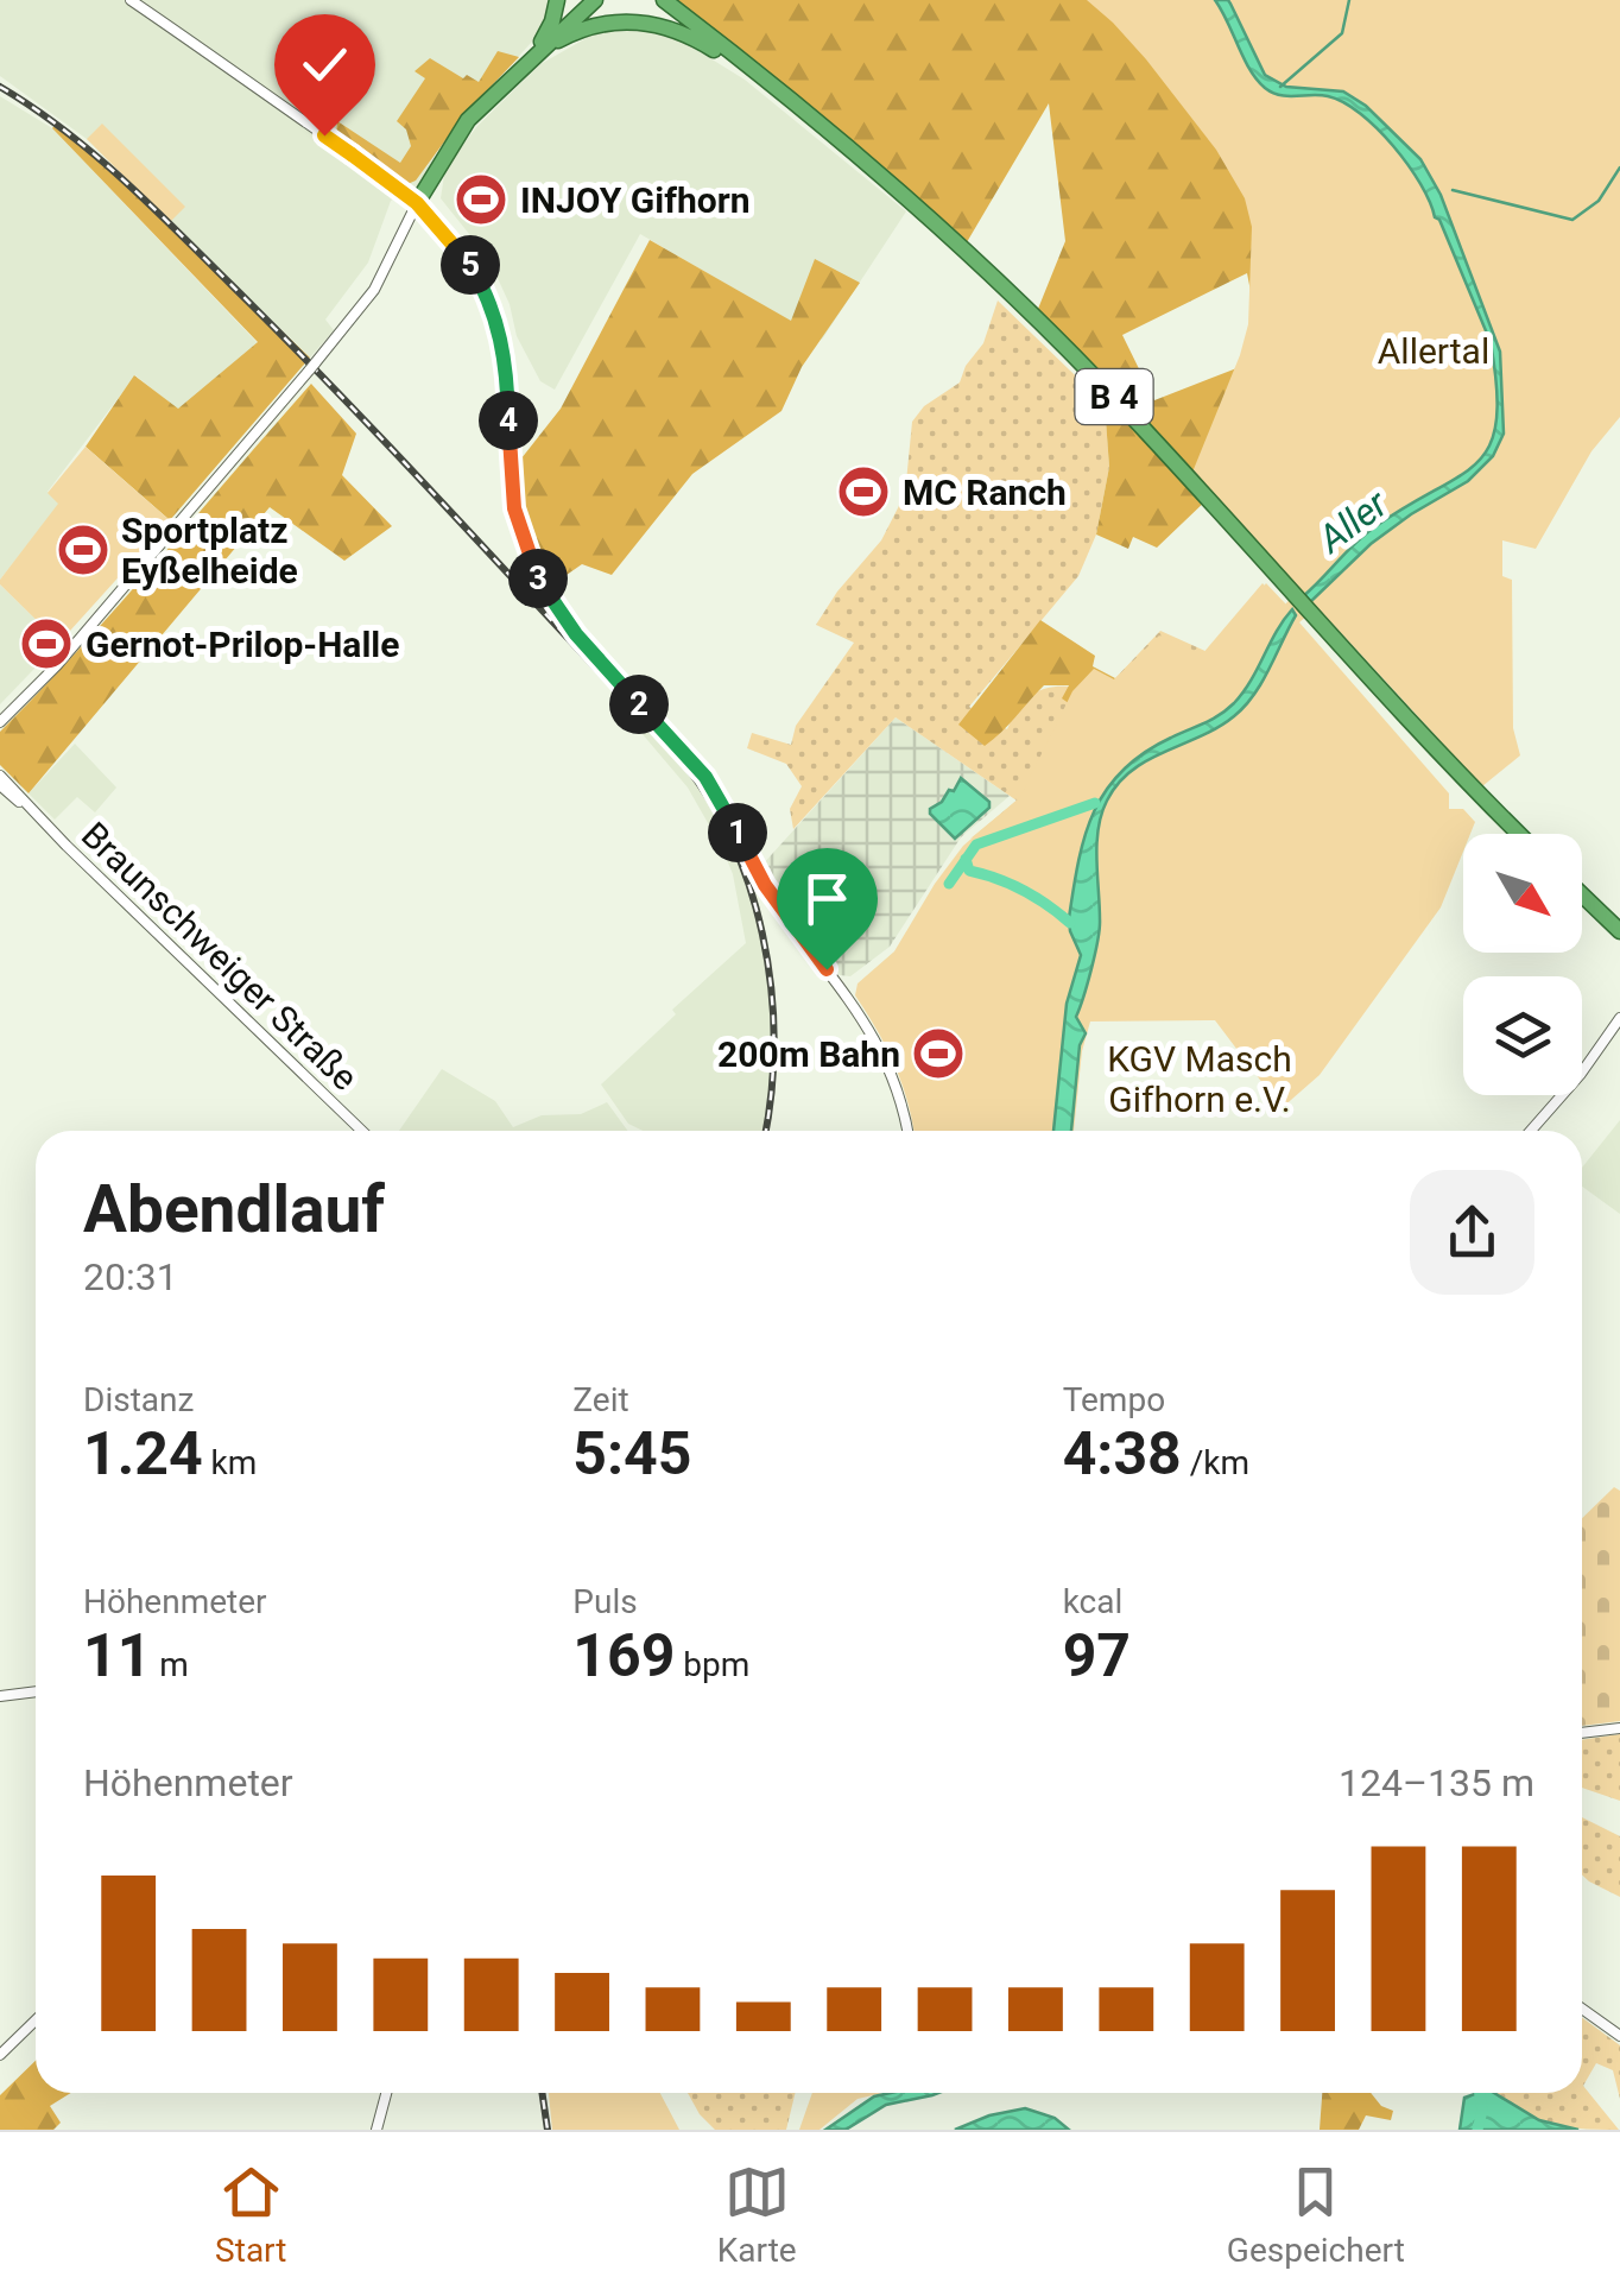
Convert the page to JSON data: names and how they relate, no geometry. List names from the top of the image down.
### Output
{
  "streets": {
    "highway": ["B 4"],
    "street": ["Braunschweiger Straße"]
  },
  "water": ["Aller"],
  "parks": ["Allertal", "KGV Masch Gifhorn e.V."],
  "places": {
    "sports": [
      "INJOY Gifhorn",
      "MC Ranch",
      "Sportplatz Eyßelheide",
      "Gernot-Prilop-Halle",
      "200m Bahn"
    ]
  },
  "north": "bottom right",
  "page": {
    "pins": [
      "5",
      "4",
      "3",
      "2",
      "1"
    ],
    "heading": ["Abendlauf", "20:31"],
    "stats": [
      ["Distanz", "1.24 km"],
      ["Zeit", "5:45"],
      ["Tempo", "4:38 /km"],
      ["Höhenmeter", "11 m"],
      ["Puls", "169 bpm"],
      ["kcal", "97"]
    ],
    "chart": ["Höhenmeter", "124–135 m"],
    "tabs": ["Start", "Karte", "Gespeichert"]
  }
}
